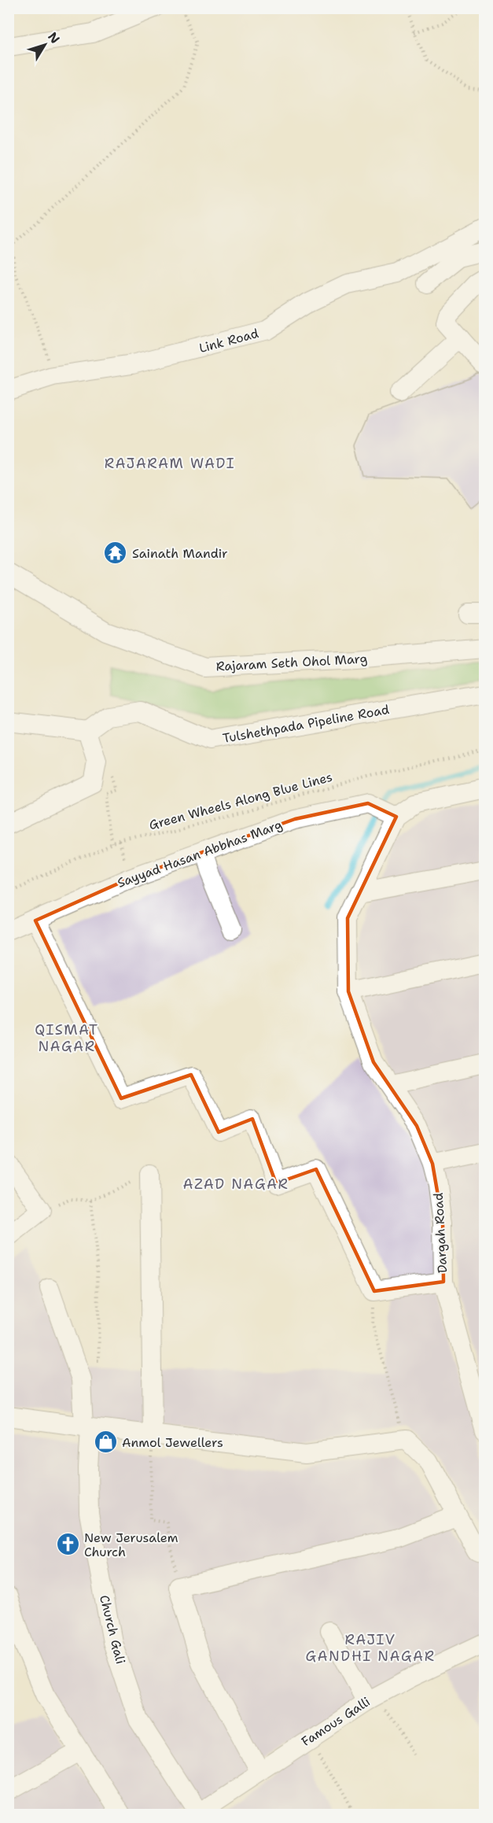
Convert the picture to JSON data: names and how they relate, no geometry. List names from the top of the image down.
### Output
{
  "streets": {
    "street": [
      "Link Road",
      "Rajaram Seth Ohol Marg",
      "Tulshethpada Pipeline Road",
      "Sayyad Hasan Abbhas Marg",
      "Dargah Road",
      "Church Gali",
      "Famous Galli"
    ],
    "path": ["Green Wheels Along Blue Lines"]
  },
  "crossings": [
    ["Sayyad Hasan Abbhas Marg", "Dargah Road"],
    ["Church Gali", "Famous Galli"]
  ],
  "districts": [
    "RAJARAM WADI",
    "QISMAT NAGAR",
    "AZAD NAGAR",
    "RAJIV GANDHI NAGAR"
  ],
  "places": {
    "temple": ["Sainath Mandir"],
    "shop": ["Anmol Jewellers"],
    "church": ["New Jerusalem Church"]
  },
  "north": "top right"
}
